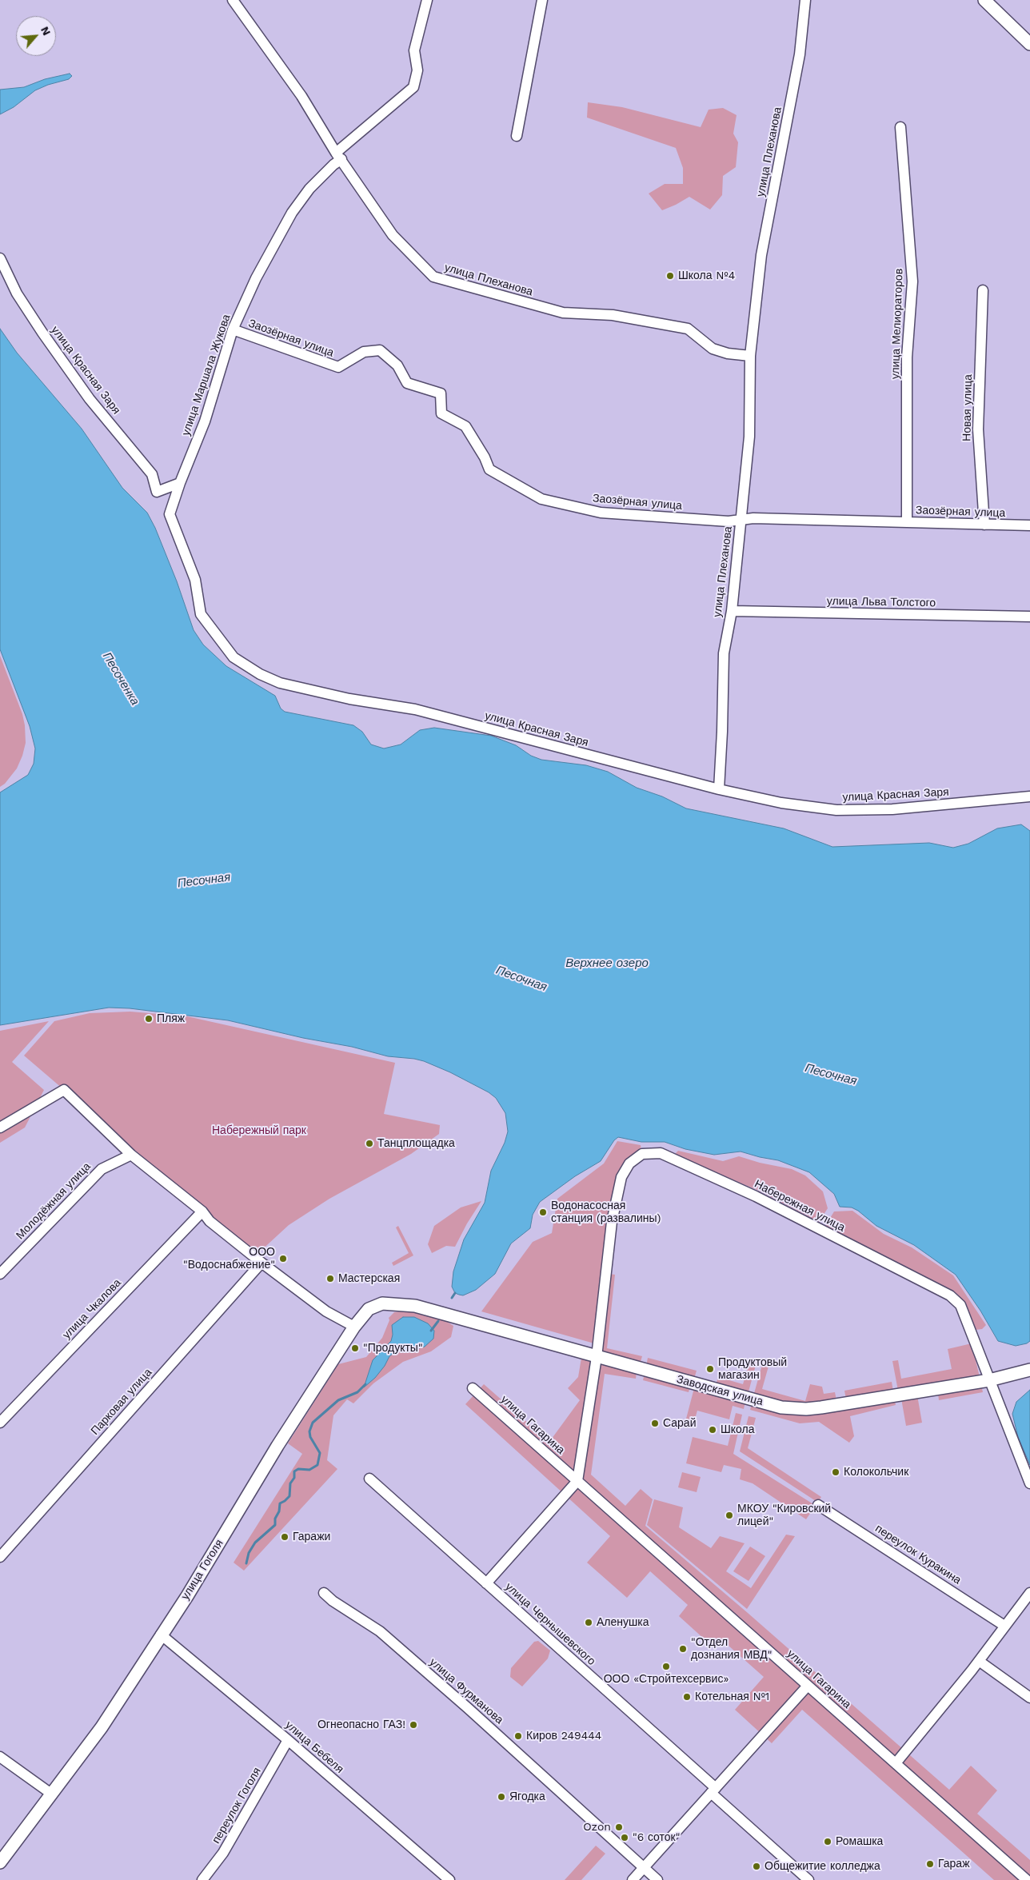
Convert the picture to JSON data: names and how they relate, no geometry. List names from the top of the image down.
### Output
{
  "streets": {
    "main road": ["Заводская улица", "улица Гоголя"],
    "street": [
      "улица Плеханова",
      "улица Мелиораторов",
      "Заозёрная улица",
      "улица Красная Заря",
      "улица Маршала Жукова",
      "Новая улица",
      "улица Льва Толстого",
      "Молодёжная улица",
      "Набережная улица",
      "улица Чкалова",
      "Парковая улица",
      "улица Гагарина",
      "переулок Куракина",
      "улица Чернышевского",
      "улица Фурманова",
      "улица Бебеля",
      "переулок Гоголя"
    ]
  },
  "crossings": [
    ["улица Плеханова", "Заозёрная улица"],
    ["улица Плеханова", "улица Красная Заря"],
    ["улица Плеханова", "улица Маршала Жукова"],
    ["улица Плеханова", "улица Льва Толстого"],
    ["улица Мелиораторов", "Заозёрная улица"],
    ["Заозёрная улица", "улица Маршала Жукова"],
    ["Заозёрная улица", "Новая улица"],
    ["улица Красная Заря", "улица Маршала Жукова"],
    ["Набережная улица", "Заводская улица"],
    ["Набережная улица", "улица Гагарина"],
    ["Заводская улица", "улица Гагарина"],
    ["Заводская улица", "улица Гоголя"],
    ["улица Гоголя", "улица Бебеля"],
    ["улица Бебеля", "переулок Гоголя"]
  ],
  "water": ["Песоченка", "Песочная", "Верхнее озеро"],
  "parks": ["Набережный парк"],
  "places": [
    "Школа №4",
    "Пляж",
    "Танцплощадка",
    "Водонасосная станция (развалины)",
    "ООО \"Водоснабжение\"",
    "Мастерская",
    "\"Продукты\"",
    "Продуктовый магазин",
    "Сарай",
    "Школа",
    "Колокольчик",
    "МКОУ \"Кировский лицей\"",
    "Гаражи",
    "Аленушка",
    "\"Отдел дознания МВД\"",
    "ООО «Стройтехсервис»",
    "Котельная №1",
    "Огнеопасно ГАЗ!",
    "Киров 249444",
    "Ягодка",
    "Ozon",
    "\"6 соток\"",
    "Ромашка",
    "Гараж",
    "Общежитие колледжа"
  ],
  "north": "top right"
}
